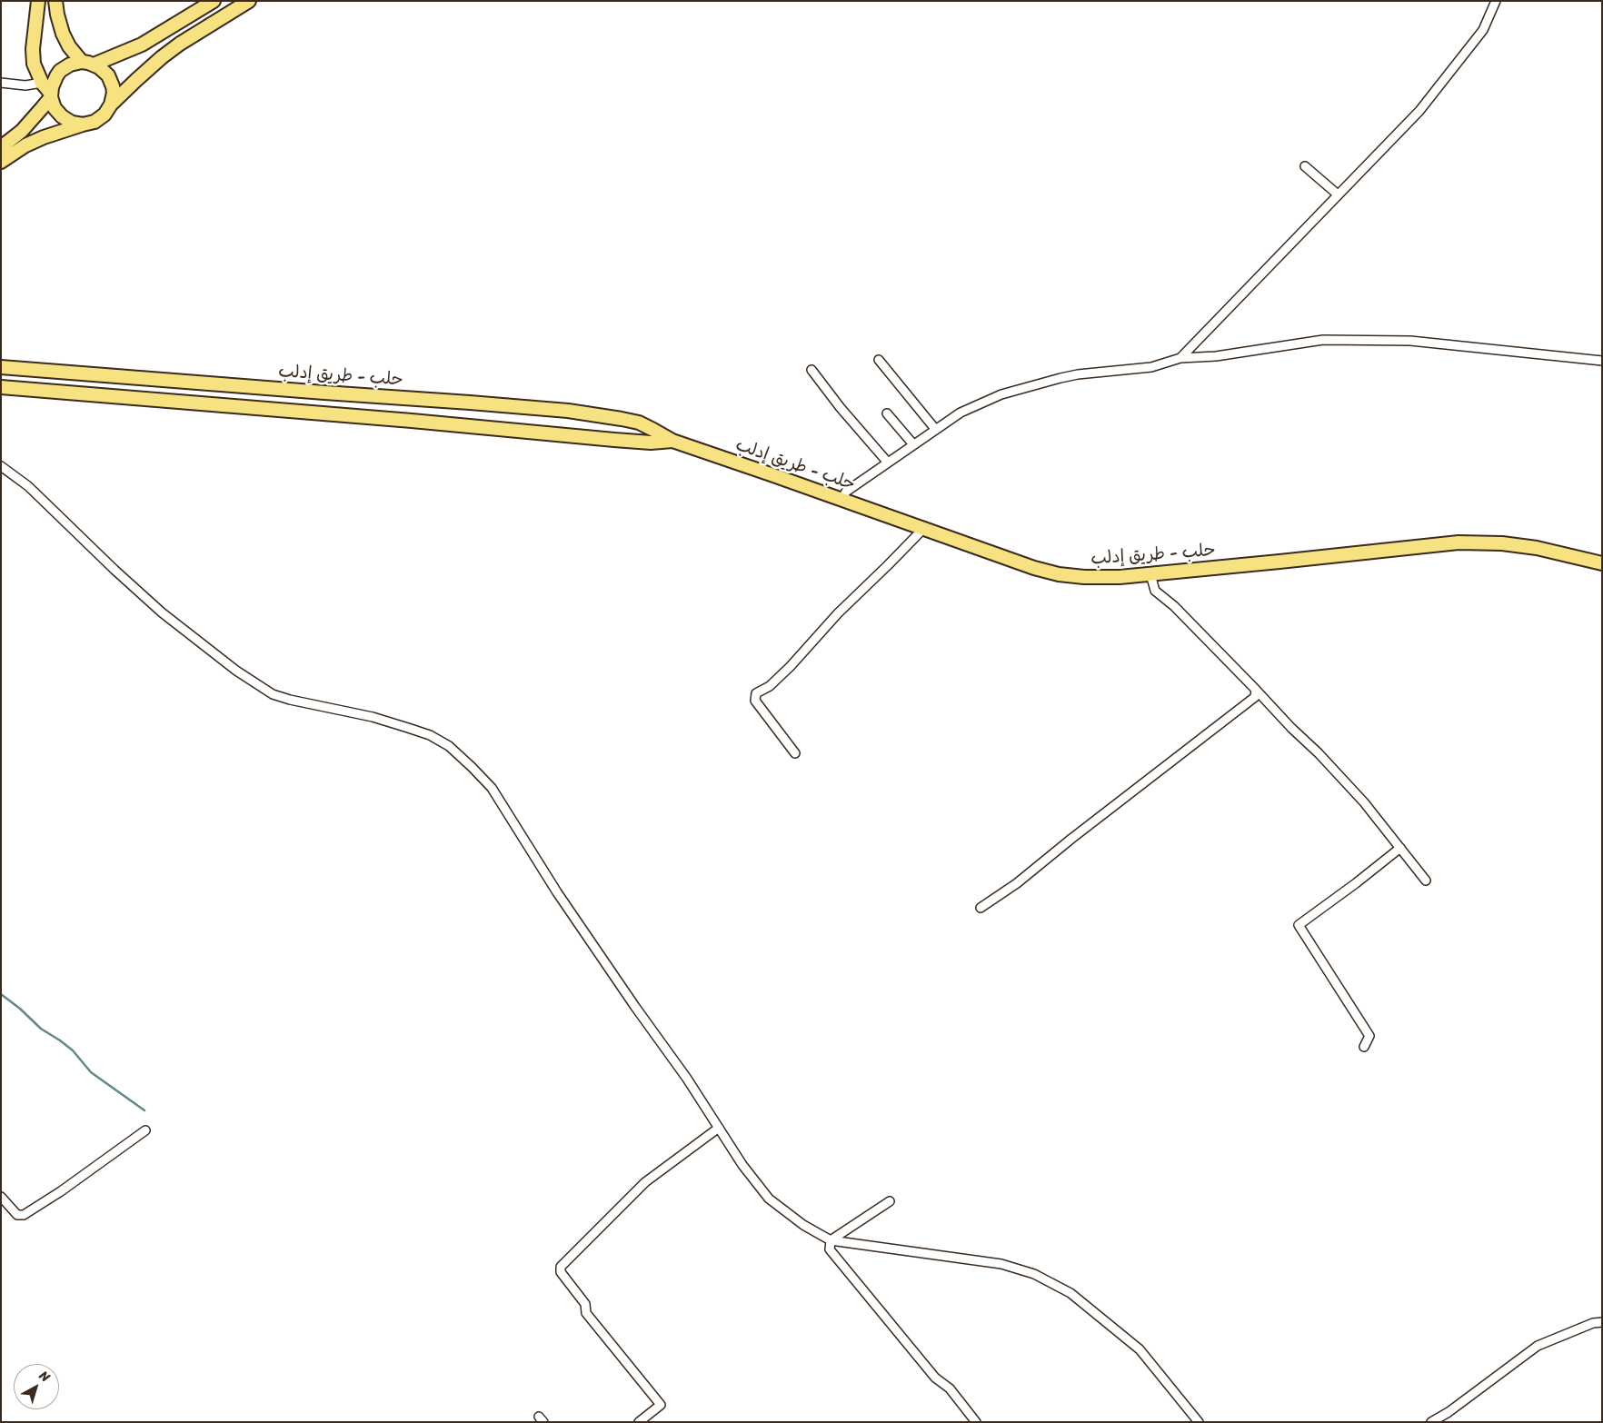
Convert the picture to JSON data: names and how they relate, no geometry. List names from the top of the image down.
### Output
{
  "streets": {
    "main road": ["حلب - طريق إدلب"]
  },
  "north": "top right"
}
